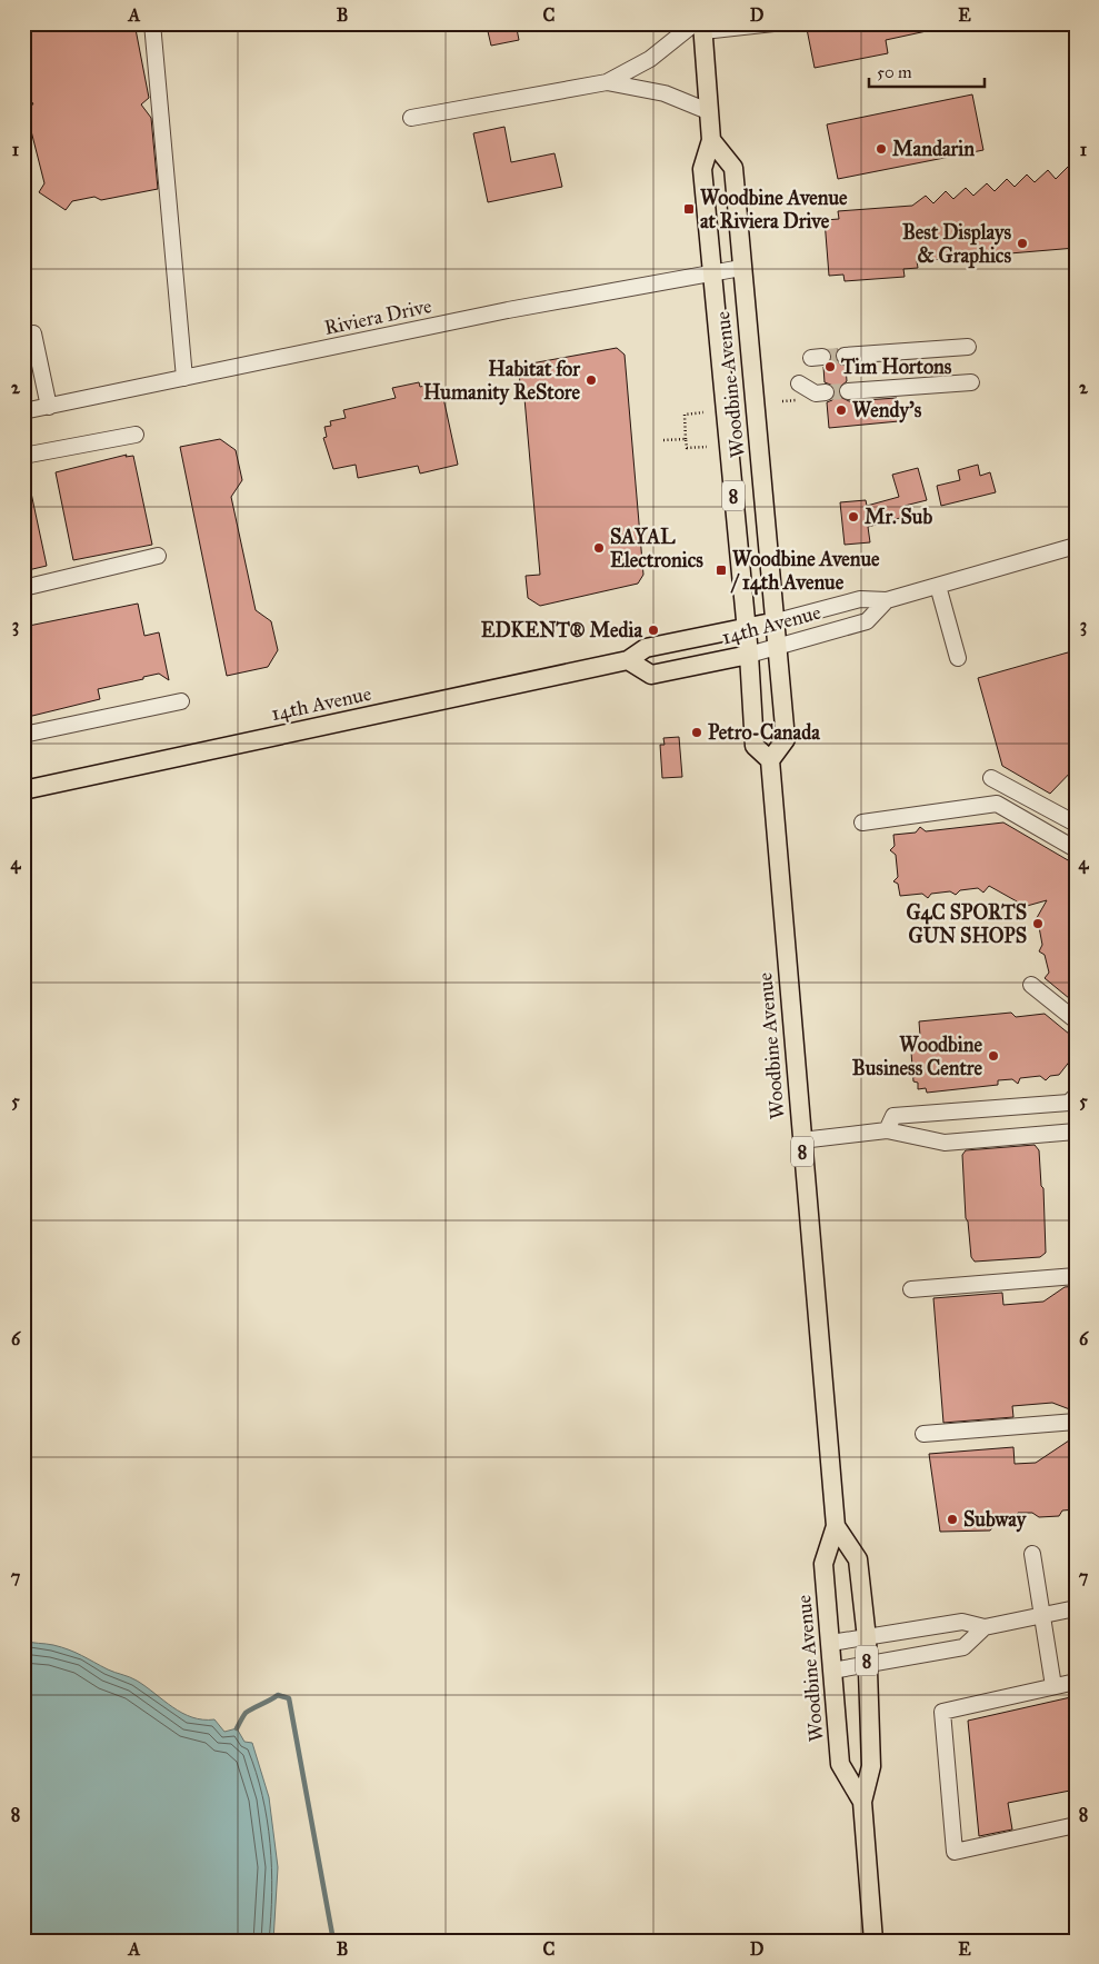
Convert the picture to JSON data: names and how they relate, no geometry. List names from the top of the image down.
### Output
{
  "streets": {
    "main road": ["Woodbine Avenue", "8", "14th Avenue"],
    "street": ["Riviera Drive"]
  },
  "crossings": [
    ["Riviera Drive", "Woodbine Avenue"],
    ["Woodbine Avenue", "14th Avenue"]
  ],
  "places": {
    "other": [
      "Mandarin",
      "Best Displays & Graphics",
      "Tim Hortons",
      "Habitat for Humanity ReStore",
      "Wendy's",
      "Mr. Sub",
      "SAYAL Electronics",
      "EDKENT® Media",
      "Petro-Canada",
      "G4C SPORTS GUN SHOPS",
      "Woodbine Business Centre",
      "Subway"
    ],
    "transit": ["Woodbine Avenue at Riviera Drive", "Woodbine Avenue / 14th Avenue"]
  },
  "scale_bar": "50 m",
  "grid": {
    "columns": [
      "A",
      "B",
      "C",
      "D",
      "E"
    ],
    "rows": [
      "1",
      "2",
      "3",
      "4",
      "5",
      "6",
      "7",
      "8"
    ]
  }
}
